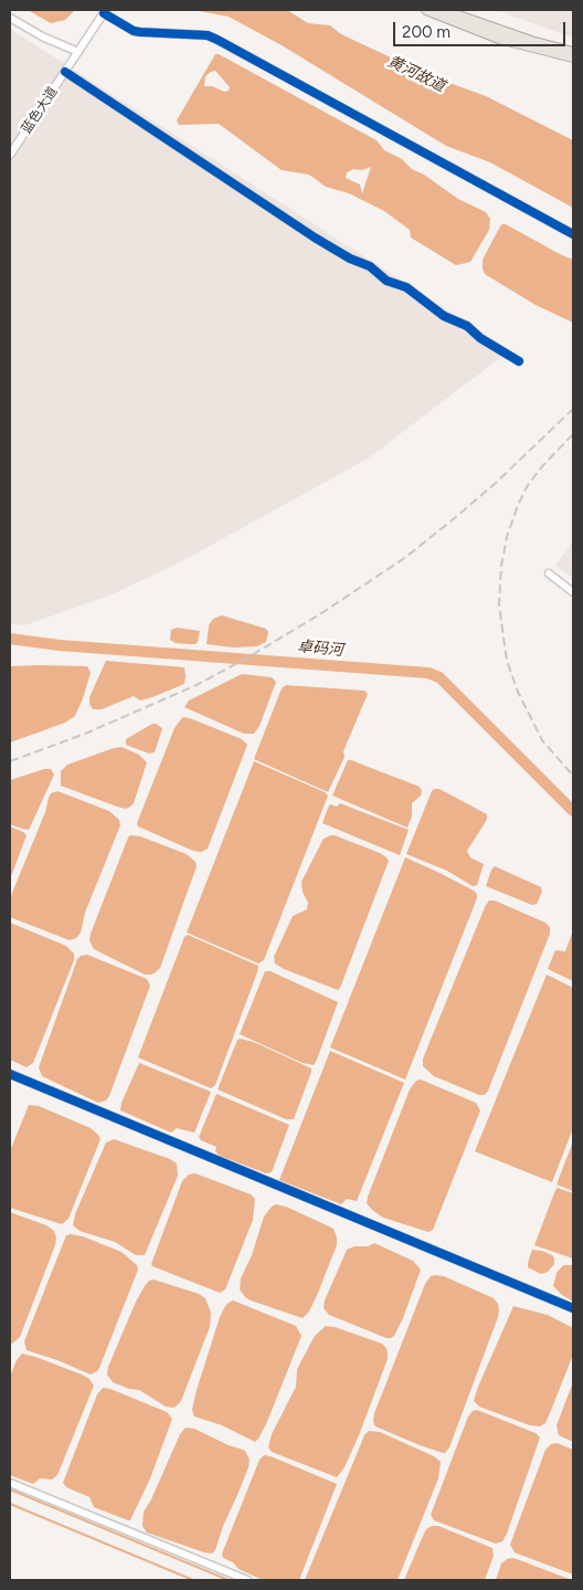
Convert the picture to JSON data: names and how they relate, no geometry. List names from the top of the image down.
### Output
{
  "streets": {
    "street": ["蓝色大道"]
  },
  "water": ["黄河故道", "卓码河"],
  "scale_bar": "200 m"
}
